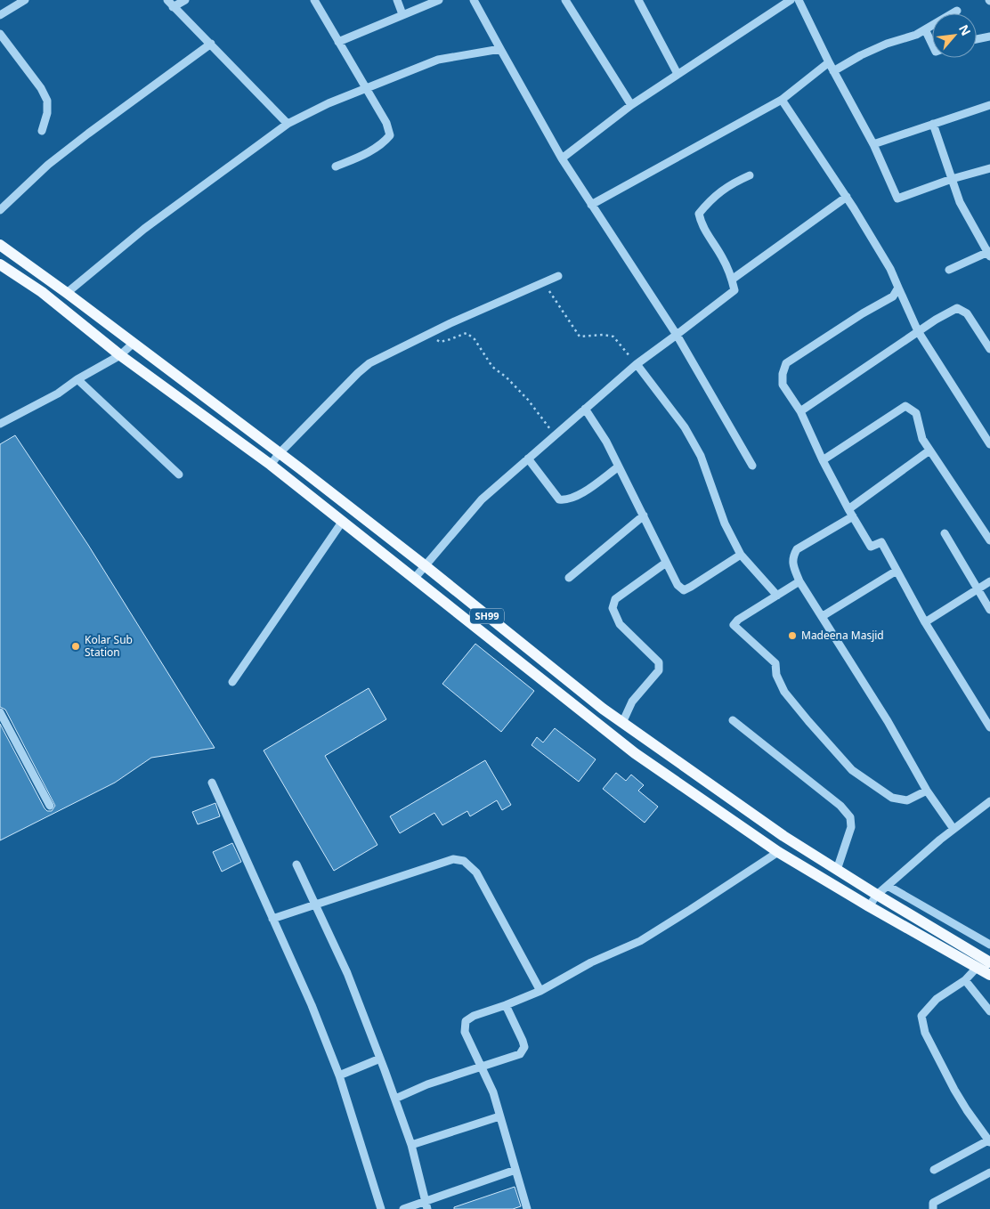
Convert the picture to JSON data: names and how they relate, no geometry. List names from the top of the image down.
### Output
{
  "streets": {
    "main road": ["SH99"]
  },
  "places": ["Madeena Masjid", "Kolar Sub Station"],
  "north": "top right"
}
